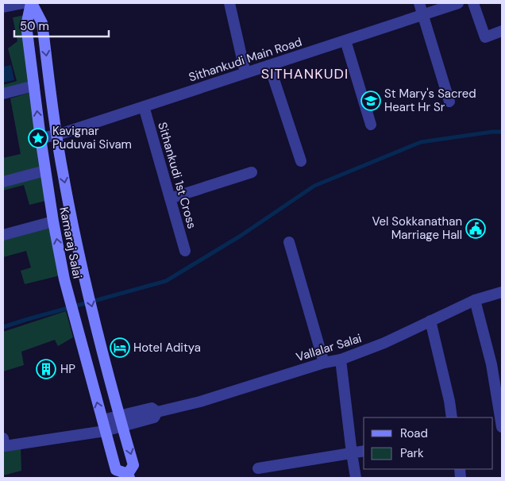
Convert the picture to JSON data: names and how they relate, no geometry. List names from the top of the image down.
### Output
{
  "streets": {
    "main road": ["Kamaraj Salai"],
    "street": ["Sithankudi Main Road", "Sithankudi 1st Cross", "Vallalar Salai"]
  },
  "crossings": [
    ["Sithankudi Main Road", "Sithankudi 1st Cross"],
    ["Sithankudi Main Road", "Kamaraj Salai"],
    ["Kamaraj Salai", "Vallalar Salai"]
  ],
  "districts": ["SITHANKUDI"],
  "places": {
    "school or university": ["St Mary's Sacred Heart Hr Sr"],
    "place": ["Kavignar Puduvai Sivam"],
    "public building": ["Vel Sokkanathan Marriage Hall"],
    "hotel": ["Hotel Aditya"],
    "building": ["HP"]
  },
  "legend": ["Road", "Park"],
  "scale_bar": "50 m"
}
